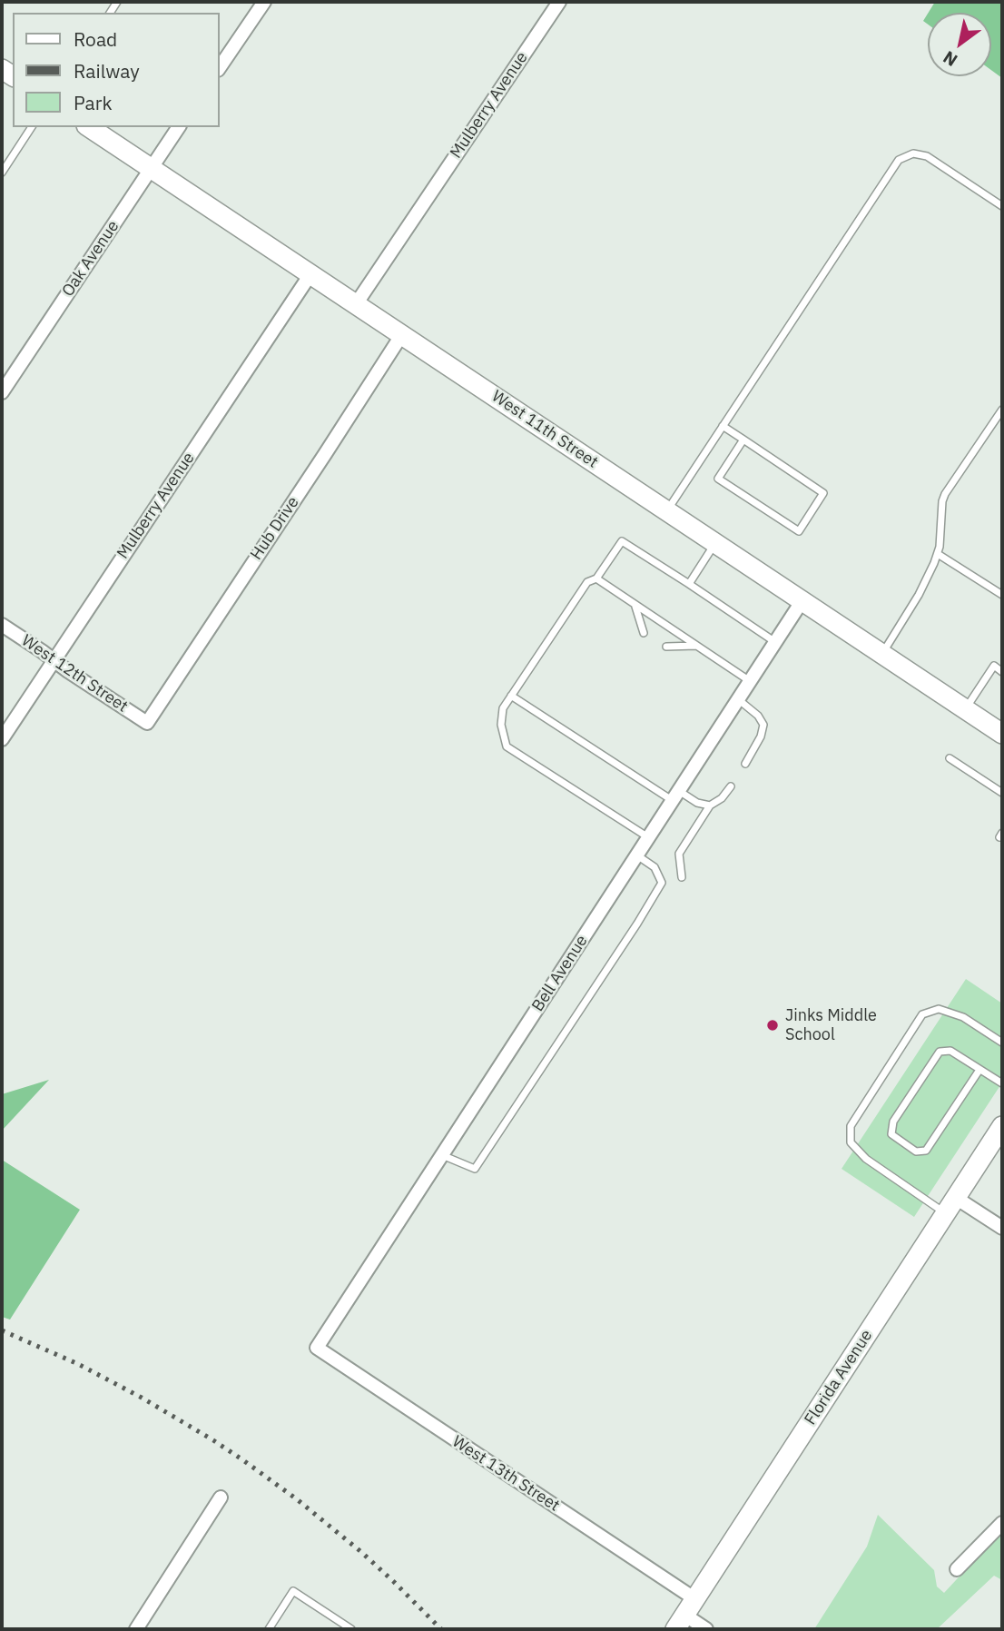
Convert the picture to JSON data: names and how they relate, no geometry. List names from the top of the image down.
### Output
{
  "streets": {
    "main road": ["West 11th Street", "Florida Avenue"],
    "street": [
      "Mulberry Avenue",
      "Oak Avenue",
      "Hub Drive",
      "West 12th Street",
      "Bell Avenue",
      "West 13th Street"
    ]
  },
  "crossings": [
    ["Mulberry Avenue", "West 11th Street"],
    ["Mulberry Avenue", "West 12th Street"],
    ["Oak Avenue", "West 11th Street"],
    ["West 11th Street", "Hub Drive"],
    ["West 11th Street", "Bell Avenue"],
    ["Hub Drive", "West 12th Street"],
    ["Bell Avenue", "West 13th Street"],
    ["Florida Avenue", "West 13th Street"]
  ],
  "places": ["Jinks Middle School"],
  "legend": ["Road", "Railway", "Park"],
  "north": "bottom left"
}
